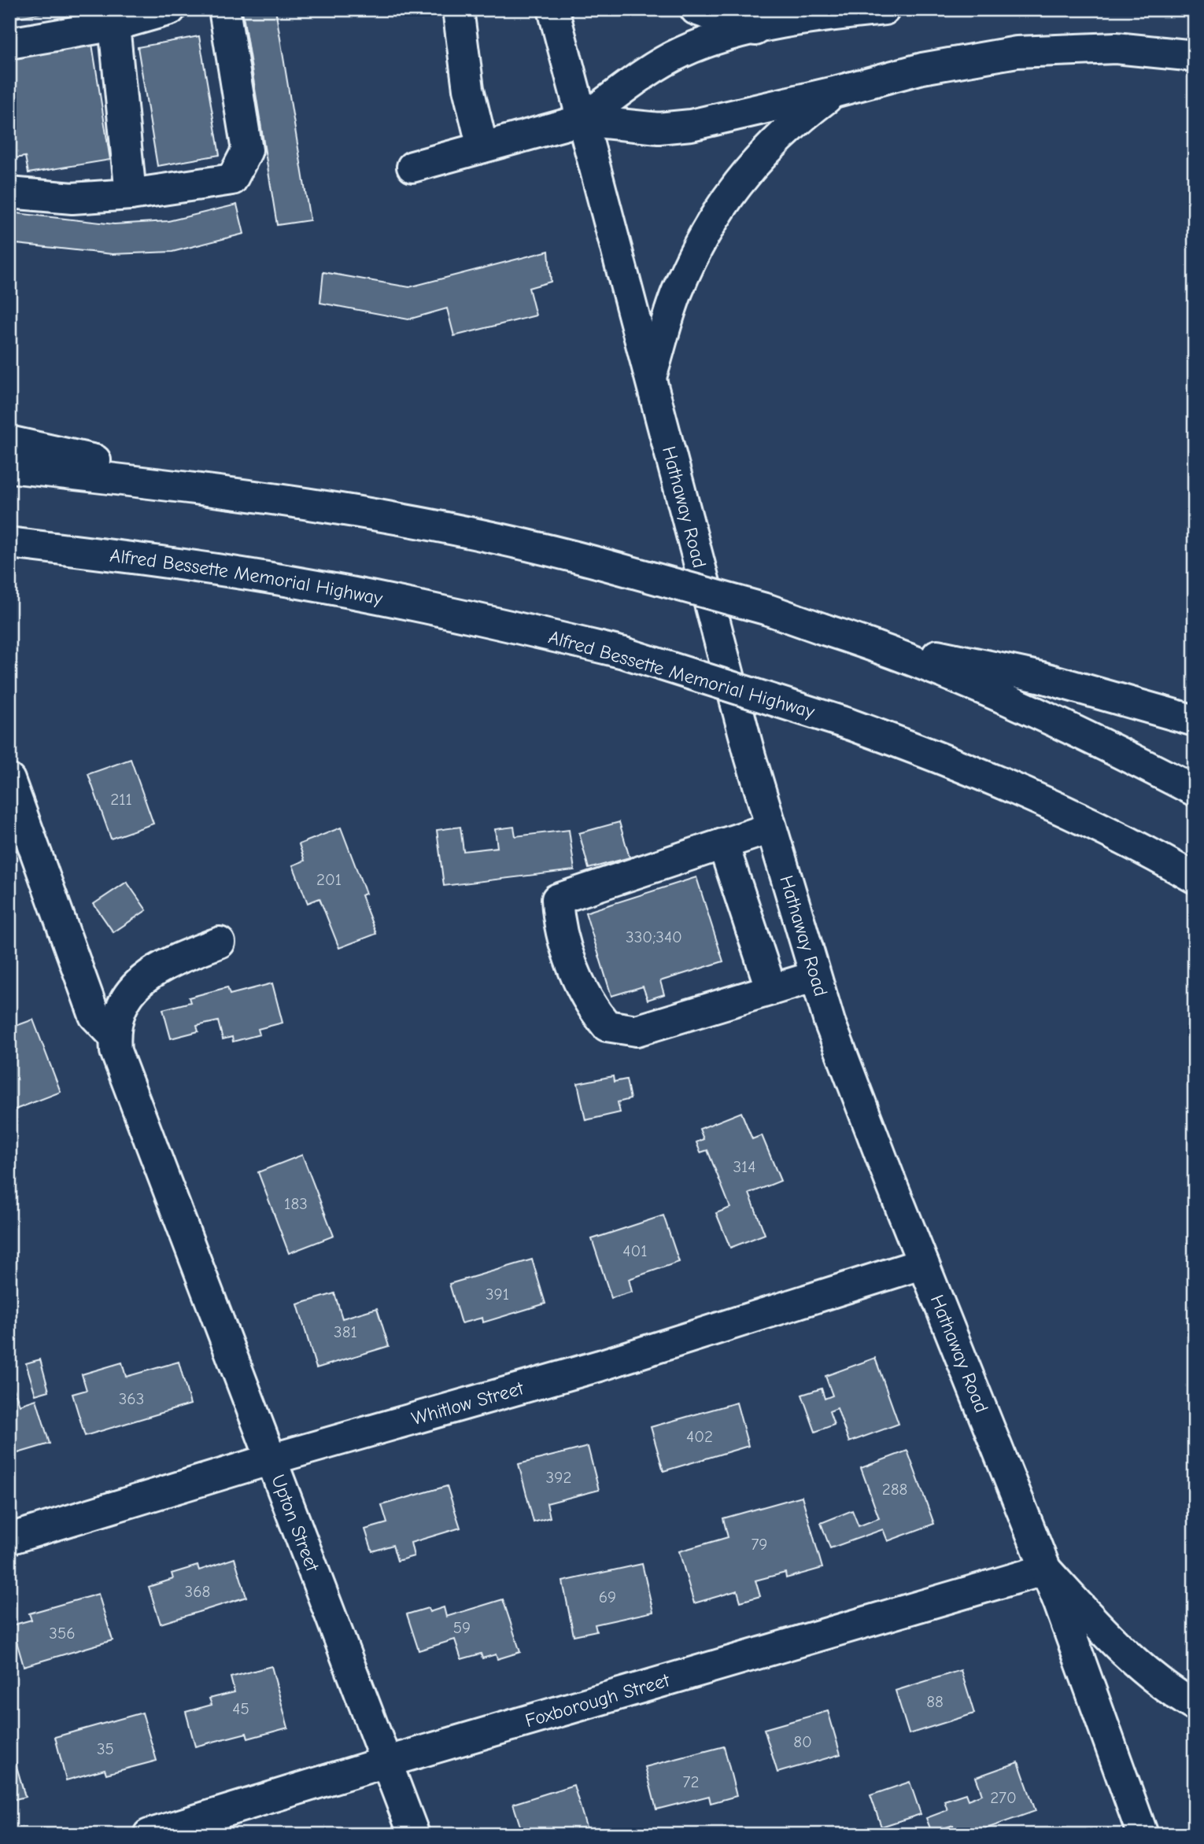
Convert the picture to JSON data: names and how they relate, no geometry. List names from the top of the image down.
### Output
{
  "streets": {
    "main road": [
      "Hathaway Road",
      "Alfred Bessette Memorial Highway",
      "Whitlow Street",
      "Upton Street",
      "Foxborough Street"
    ]
  },
  "crossings": [
    ["Hathaway Road", "Whitlow Street"],
    ["Hathaway Road", "Foxborough Street"],
    ["Whitlow Street", "Upton Street"],
    ["Upton Street", "Foxborough Street"]
  ],
  "house_numbers": [
    "211",
    "201",
    "330;340",
    "314",
    "183",
    "401",
    "391",
    "381",
    "363",
    "402",
    "392",
    "288",
    "79",
    "368",
    "69",
    "59",
    "356",
    "88",
    "45",
    "80",
    "35",
    "72",
    "270"
  ]
}
